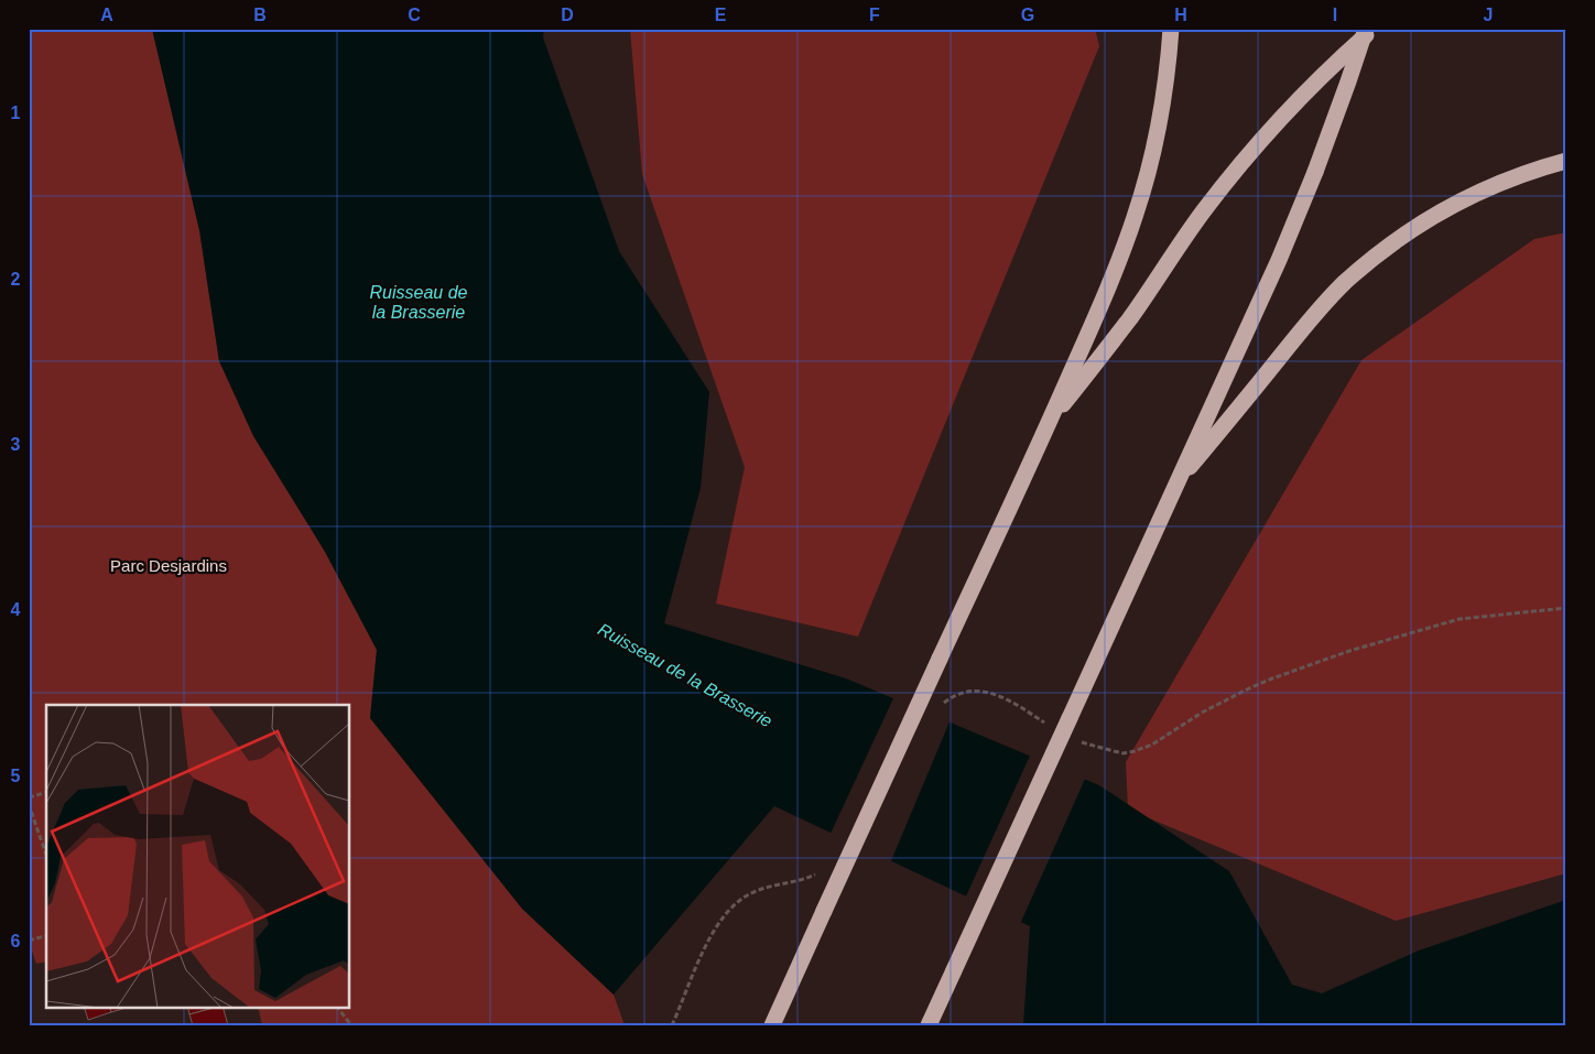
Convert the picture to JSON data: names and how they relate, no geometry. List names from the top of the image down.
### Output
{
  "water": ["Ruisseau de la Brasserie"],
  "parks": ["Parc Desjardins"],
  "grid": {
    "columns": [
      "A",
      "B",
      "C",
      "D",
      "E",
      "F",
      "G",
      "H",
      "I",
      "J"
    ],
    "rows": [
      "1",
      "2",
      "3",
      "4",
      "5",
      "6"
    ]
  }
}
